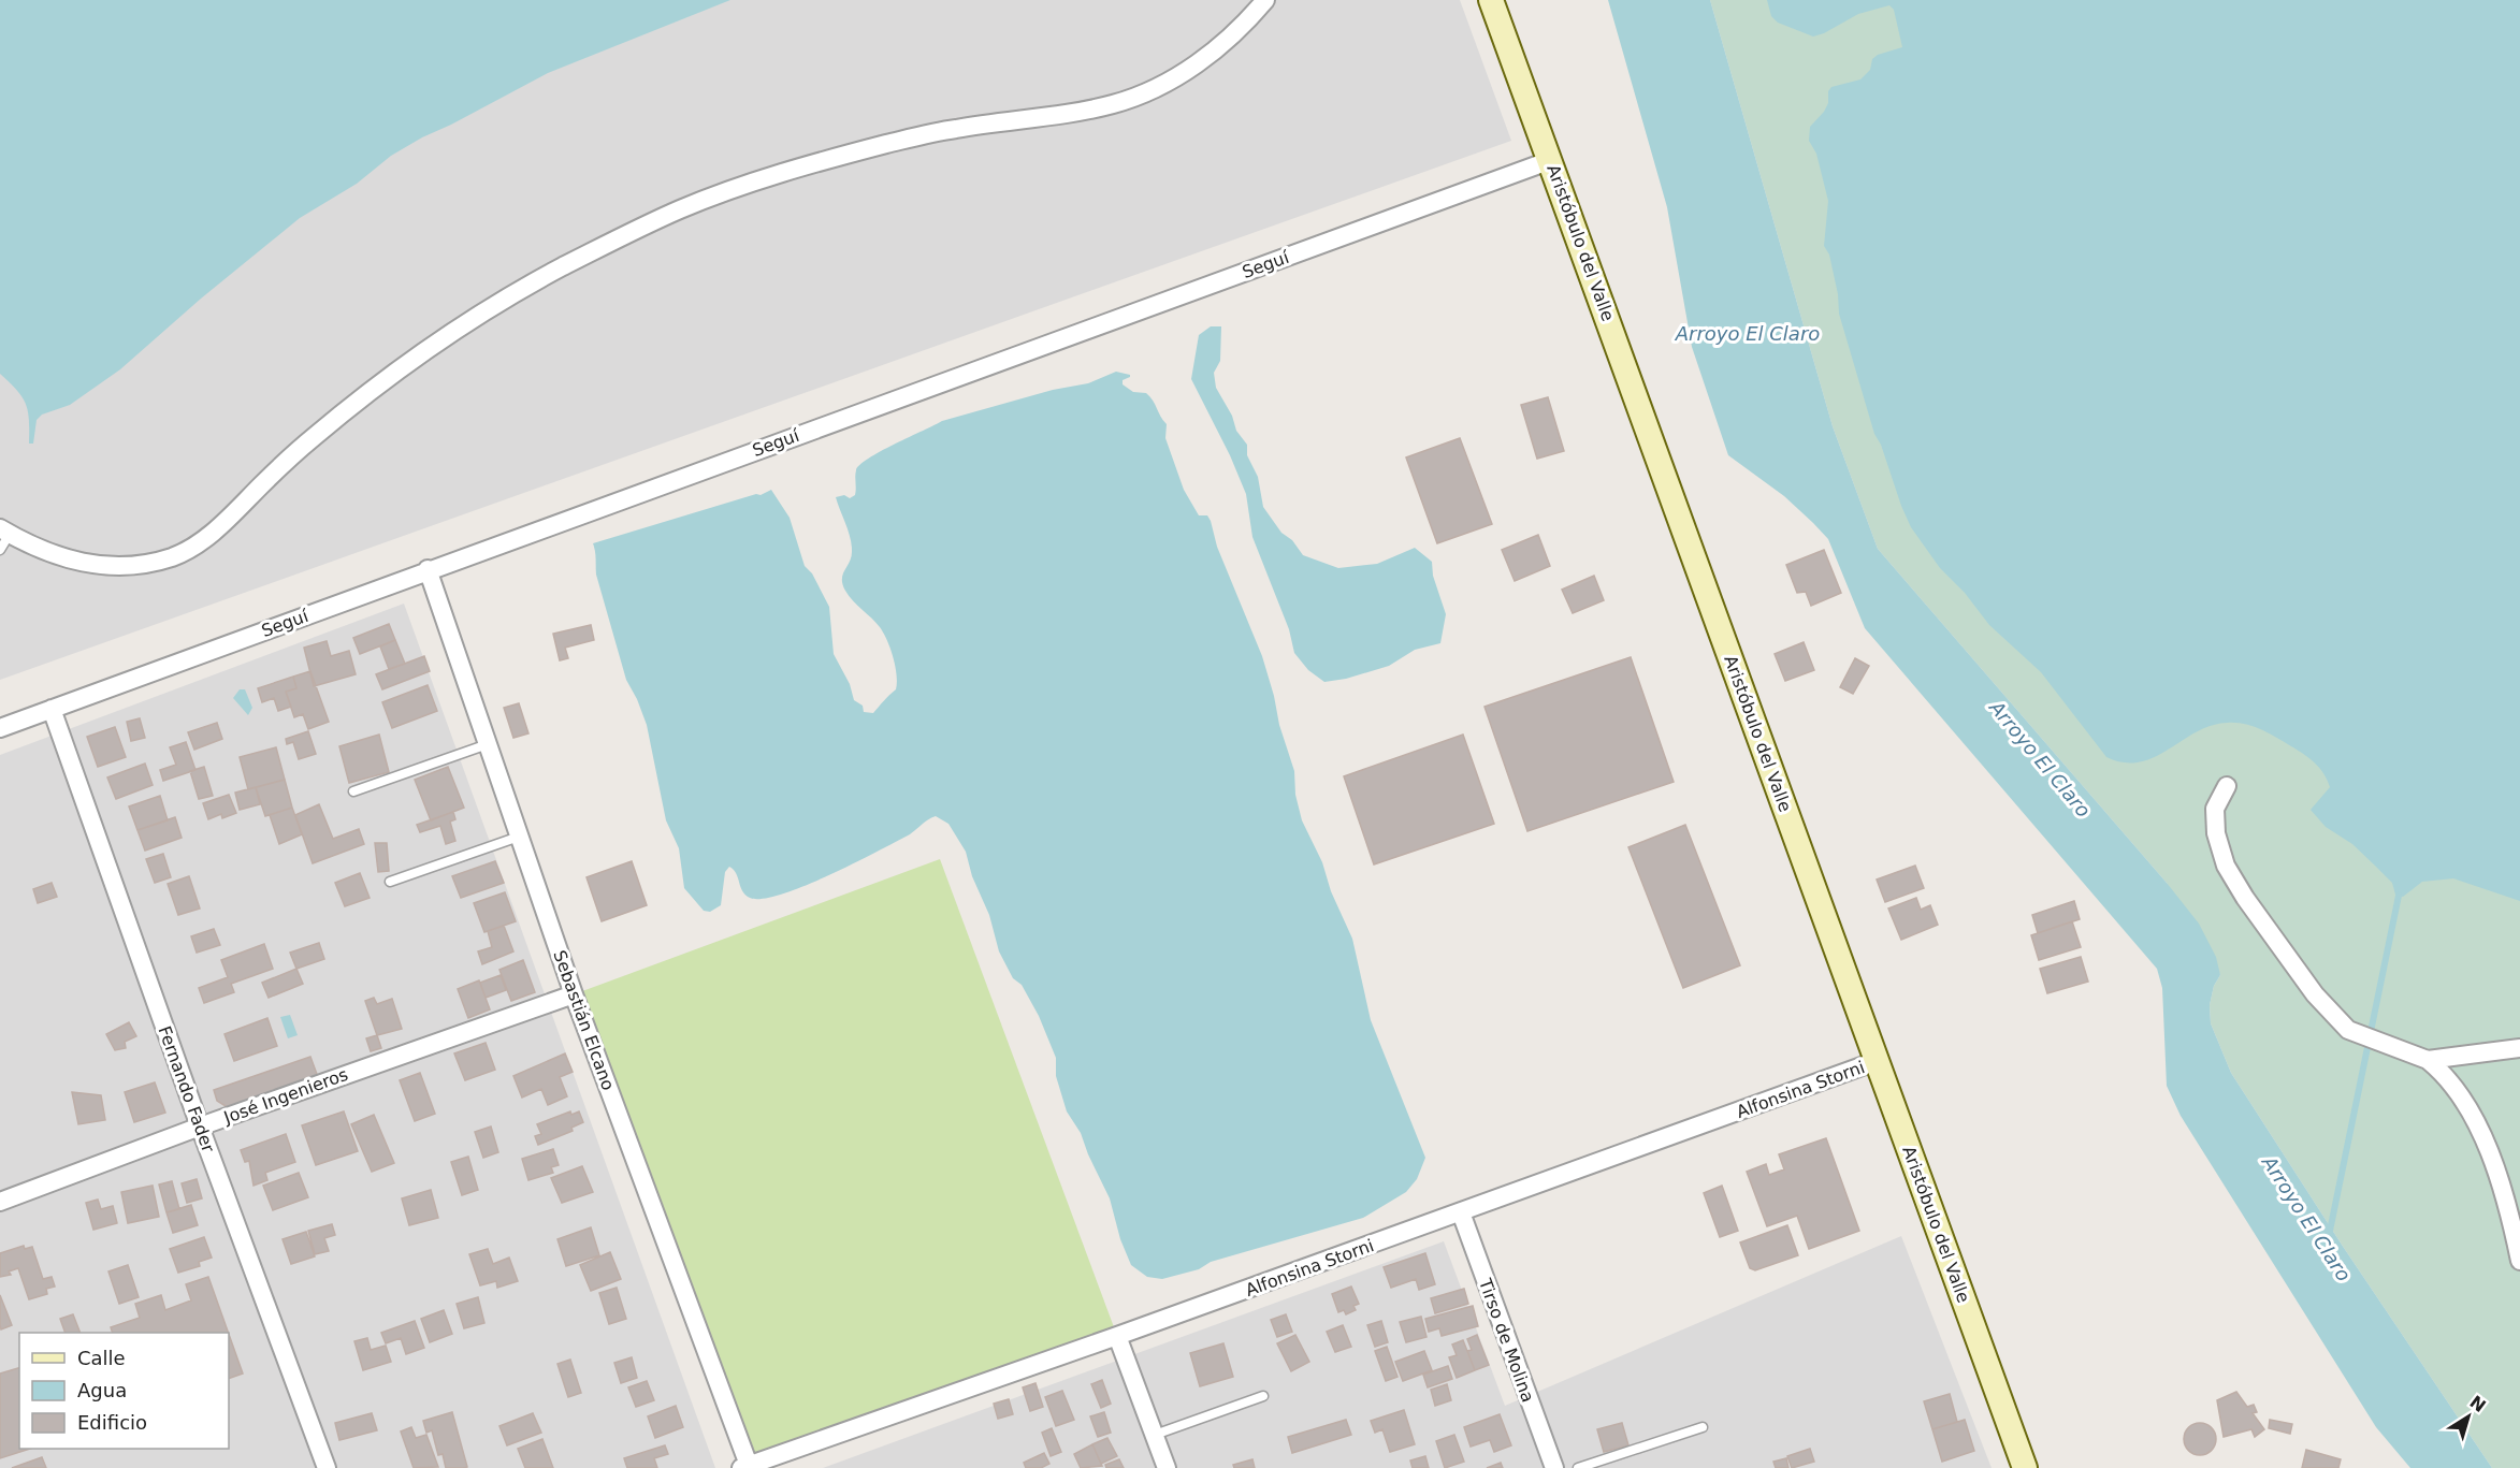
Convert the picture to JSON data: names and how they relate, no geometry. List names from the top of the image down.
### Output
{
  "streets": {
    "street": [
      "Aristóbulo del Valle",
      "Seguí",
      "Sebastián Elcano",
      "Fernando Fader",
      "Alfonsina Storni",
      "José Ingenieros",
      "Tirso de Molina"
    ]
  },
  "crossings": [
    ["Aristóbulo del Valle", "Seguí"],
    ["Aristóbulo del Valle", "Alfonsina Storni"],
    ["Seguí", "Sebastián Elcano"],
    ["Seguí", "Fernando Fader"],
    ["Sebastián Elcano", "Alfonsina Storni"],
    ["Sebastián Elcano", "José Ingenieros"],
    ["Fernando Fader", "José Ingenieros"],
    ["Alfonsina Storni", "Tirso de Molina"]
  ],
  "water": ["Arroyo El Claro"],
  "legend": ["Calle", "Agua", "Edificio"],
  "north": "top right"
}
